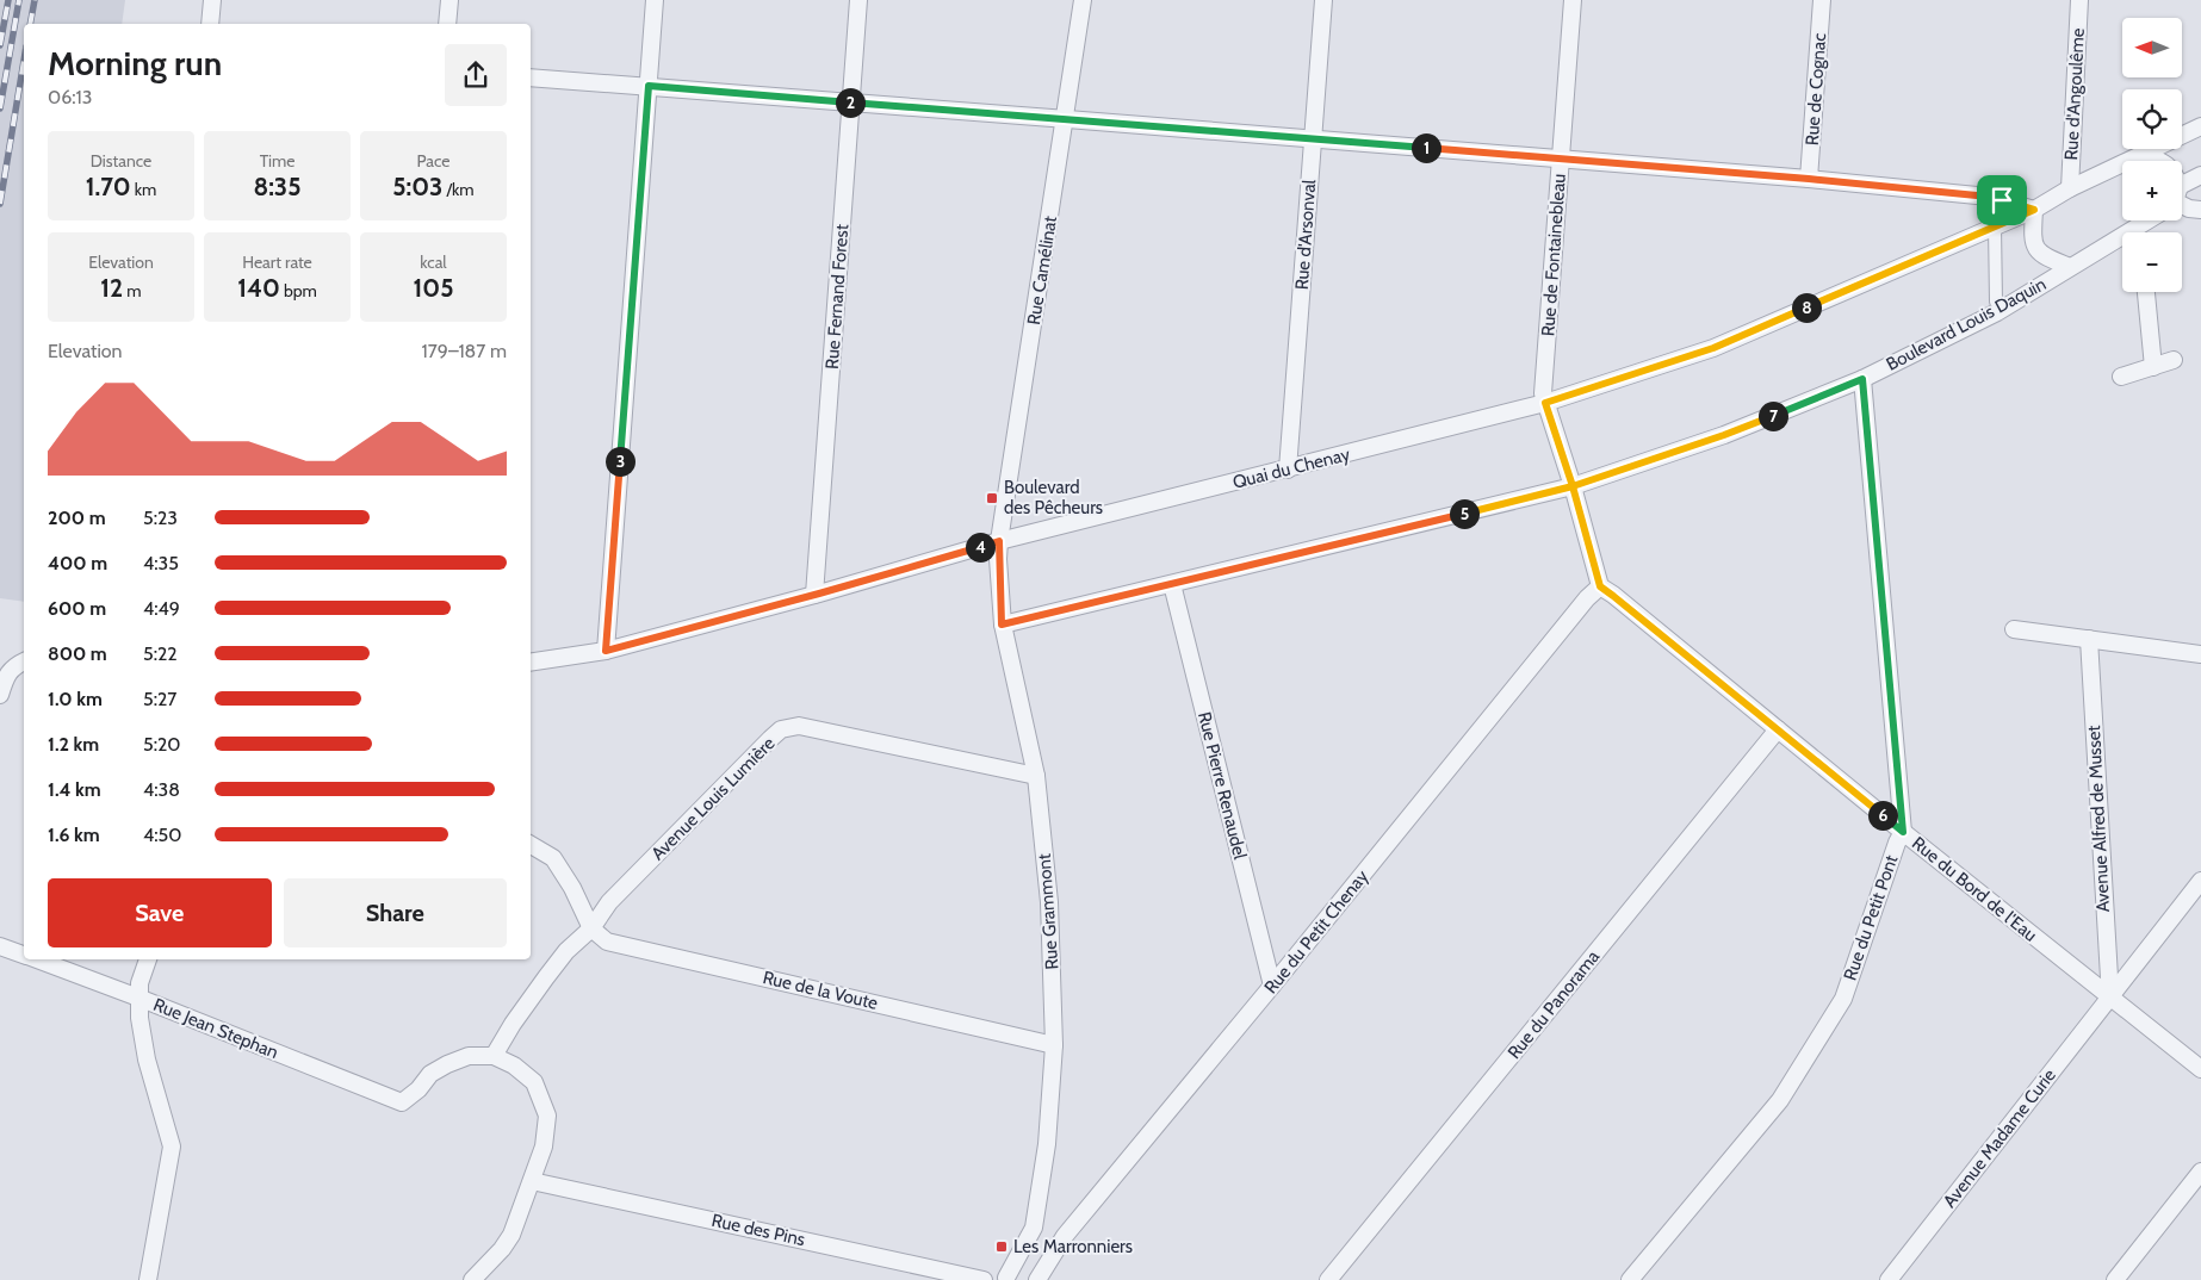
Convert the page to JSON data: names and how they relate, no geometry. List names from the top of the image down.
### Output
{
  "streets": {
    "street": [
      "Rue de Cognac",
      "Rue d'Angoulême",
      "Rue d'Arsonval",
      "Rue de Fontainebleau",
      "Rue Camélinat",
      "Rue Fernand Forest",
      "Boulevard Louis Daquin",
      "Quai du Chenay",
      "Rue Pierre Renaudel",
      "Avenue Louis Lumière",
      "Avenue Alfred de Musset",
      "Rue du Bord de l'Eau",
      "Rue Grammont",
      "Rue du Petit Pont",
      "Rue du Petit Chenay",
      "Rue de la Voute",
      "Rue du Panorama",
      "Rue Jean Stephan",
      "Avenue Madame Curie",
      "Rue des Pins"
    ]
  },
  "crossings": [
    ["Rue d'Angoulême", "Quai du Chenay"],
    ["Rue d'Arsonval", "Quai du Chenay"],
    ["Rue de Fontainebleau", "Quai du Chenay"],
    ["Rue Camélinat", "Quai du Chenay"],
    ["Rue Camélinat", "Rue Grammont"],
    ["Rue Fernand Forest", "Quai du Chenay"],
    ["Boulevard Louis Daquin", "Rue Pierre Renaudel"],
    ["Boulevard Louis Daquin", "Rue Grammont"],
    ["Boulevard Louis Daquin", "Rue du Petit Pont"],
    ["Quai du Chenay", "Rue Grammont"],
    ["Rue Pierre Renaudel", "Rue du Petit Chenay"],
    ["Avenue Louis Lumière", "Rue Grammont"],
    ["Avenue Louis Lumière", "Rue de la Voute"],
    ["Avenue Louis Lumière", "Rue Jean Stephan"],
    ["Avenue Alfred de Musset", "Rue du Bord de l'Eau"],
    ["Avenue Alfred de Musset", "Avenue Madame Curie"],
    ["Rue du Bord de l'Eau", "Rue du Petit Pont"],
    ["Rue du Bord de l'Eau", "Rue du Petit Chenay"],
    ["Rue du Bord de l'Eau", "Rue du Panorama"],
    ["Rue du Bord de l'Eau", "Avenue Madame Curie"],
    ["Rue Grammont", "Rue de la Voute"]
  ],
  "places": {
    "transit": ["Boulevard des Pêcheurs", "Les Marronniers"]
  },
  "north": "left",
  "page": {
    "map_buttons": ["+", "−"],
    "heading": ["Morning run", "06:13"],
    "pins": [
      "2",
      "1",
      "8",
      "7",
      "3",
      "5",
      "4",
      "6"
    ],
    "stats": [
      ["Distance", "1.70 km"],
      ["Time", "8:35"],
      ["Pace", "5:03 /km"],
      ["Elevation", "12 m"],
      ["Heart rate", "140 bpm"],
      ["kcal", "105"]
    ],
    "chart": ["Elevation", "179–187 m"],
    "list": [
      {
        "name": "200 m",
        "note": "5:23"
      },
      {
        "name": "400 m",
        "note": "4:35"
      },
      {
        "name": "600 m",
        "note": "4:49"
      },
      {
        "name": "800 m",
        "note": "5:22"
      },
      {
        "name": "1.0 km",
        "note": "5:27"
      },
      {
        "name": "1.2 km",
        "note": "5:20"
      },
      {
        "name": "1.4 km",
        "note": "4:38"
      },
      {
        "name": "1.6 km",
        "note": "4:50"
      }
    ],
    "buttons": ["Save", "Share"]
  }
}
